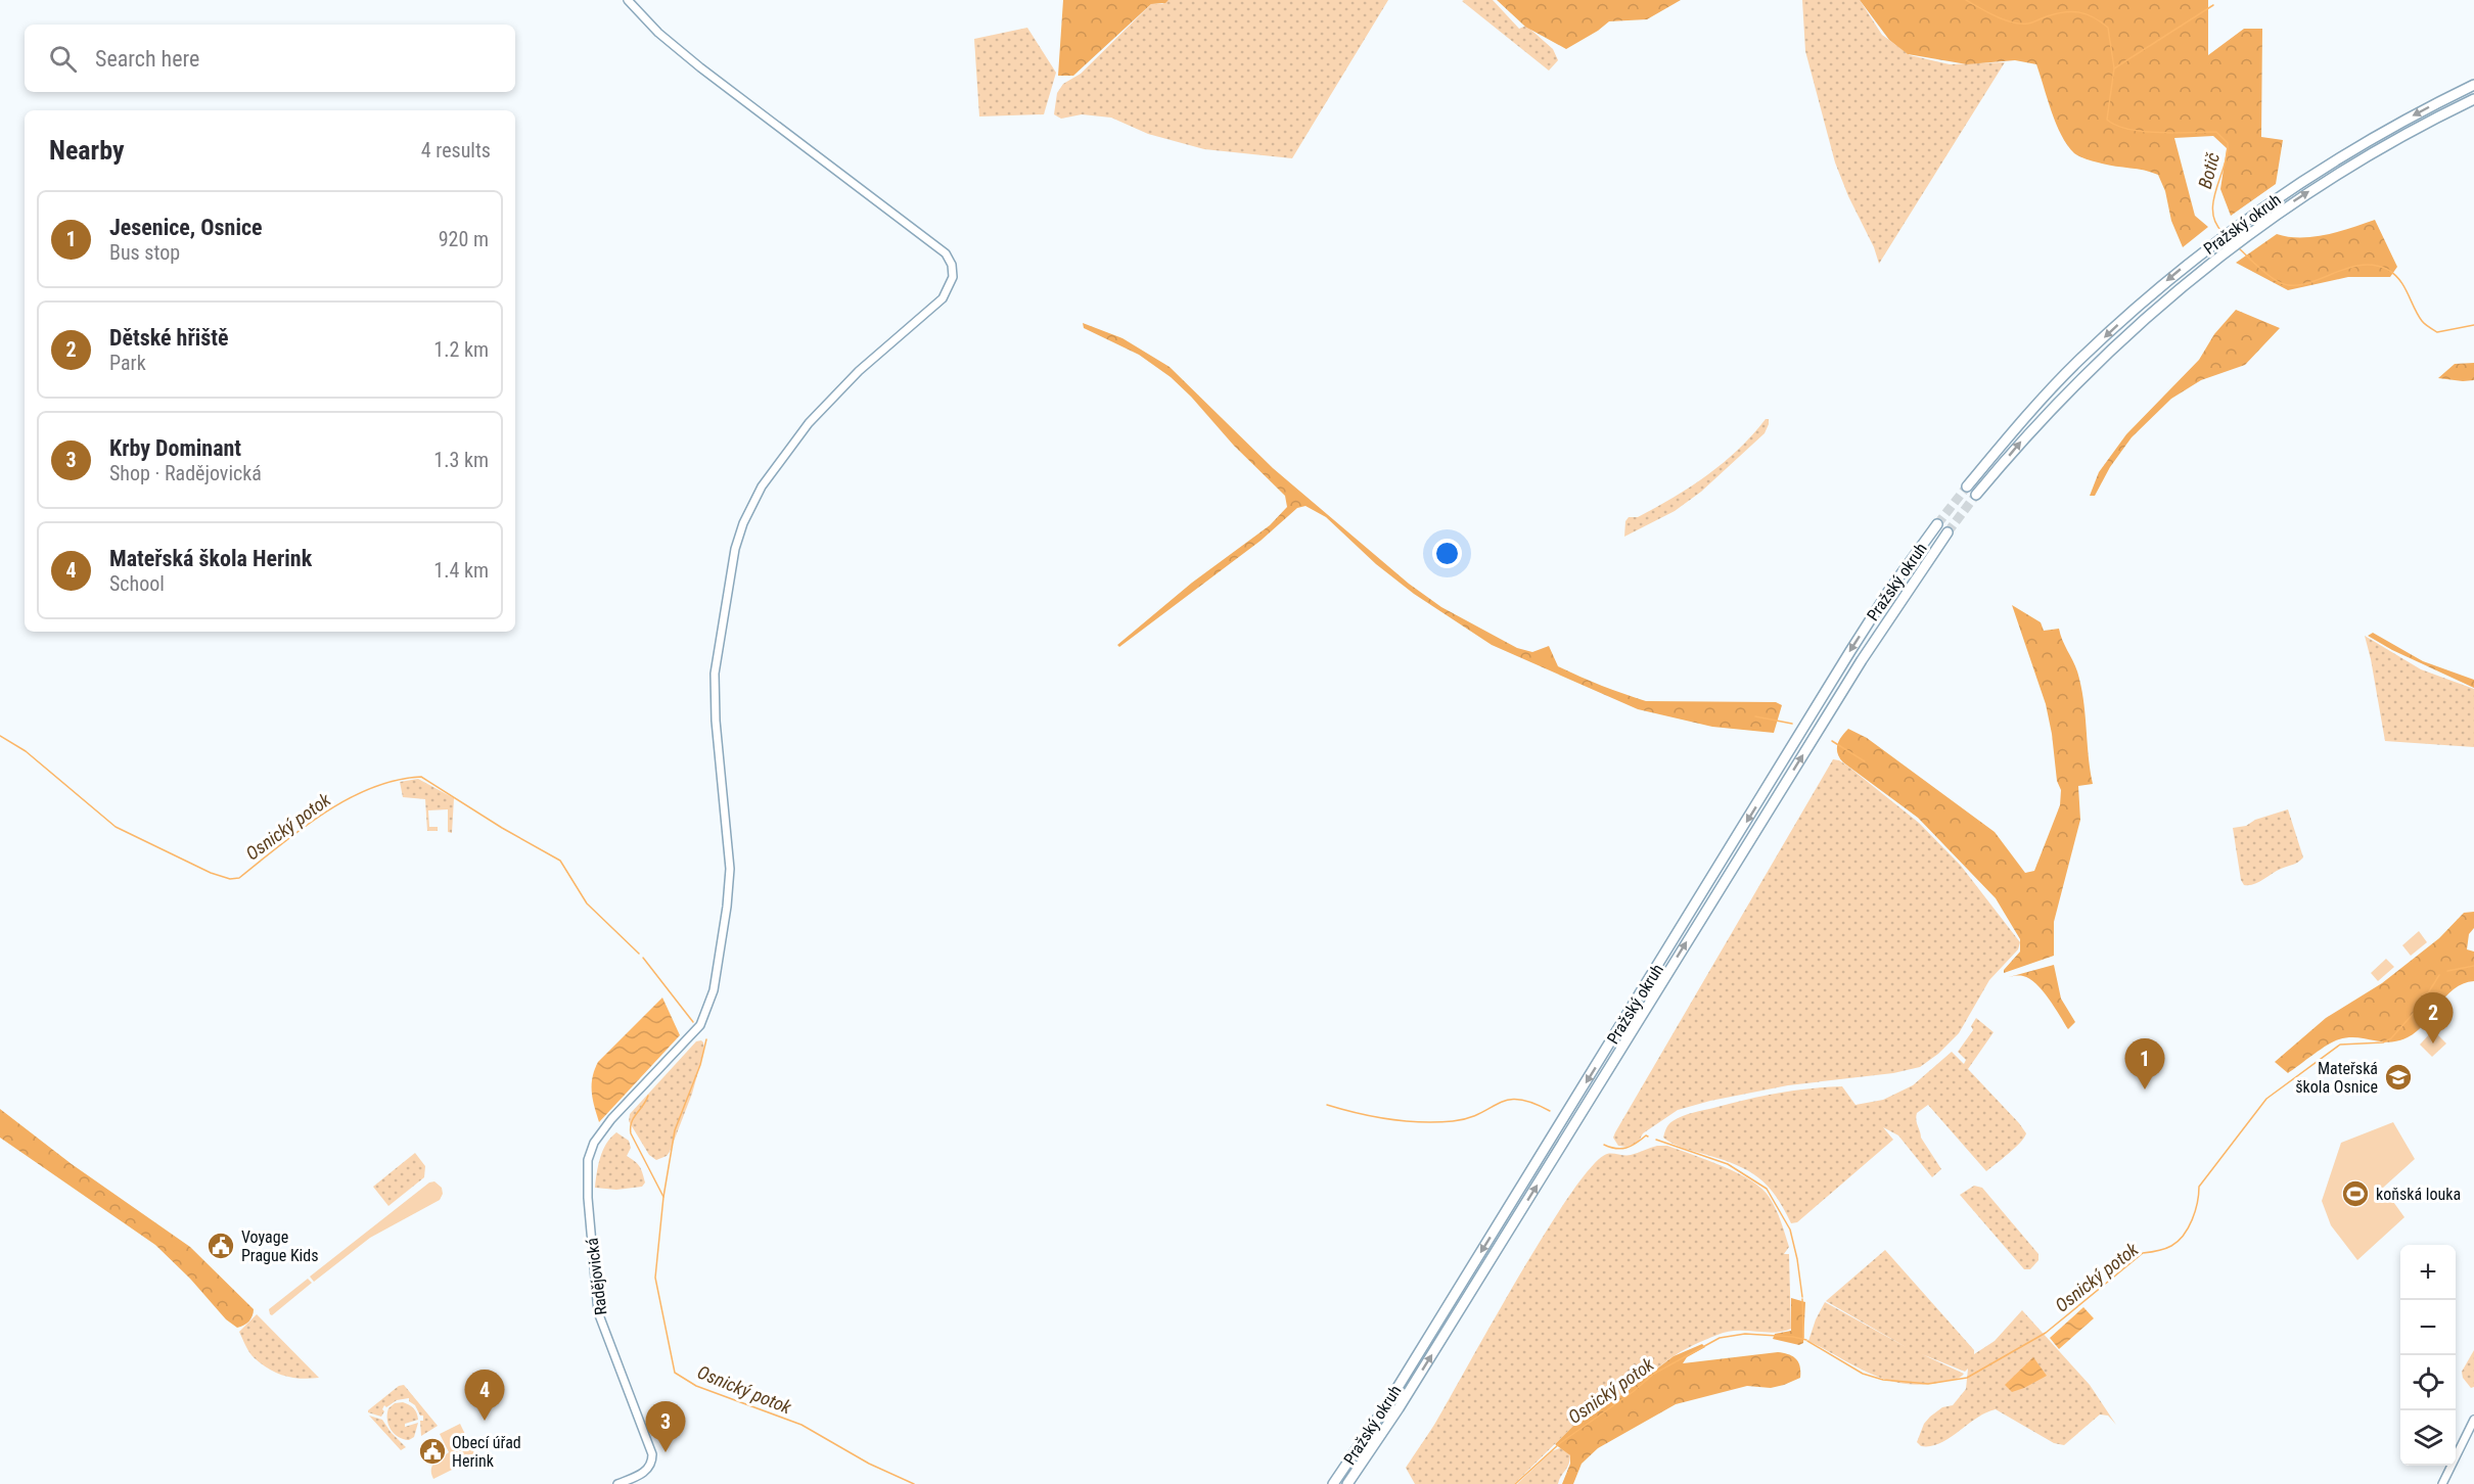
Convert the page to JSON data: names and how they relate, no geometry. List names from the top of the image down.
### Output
{
  "streets": {
    "highway": ["Pražský okruh"],
    "street": ["Radějovická"]
  },
  "water": ["Botič", "Osnický potok"],
  "places": {
    "school or university": ["Mateřská škola Osnice"],
    "sports": ["koňská louka"],
    "public building": ["Voyage Prague Kids", "Obecí úřad Herink"]
  },
  "page": {
    "search": "Search here",
    "heading": ["Nearby", "4 results"],
    "list": [
      {
        "mark": "1",
        "name": "Jesenice, Osnice",
        "note": "Bus stop",
        "value": "920 m"
      },
      {
        "mark": "2",
        "name": "Dětské hřiště",
        "note": "Park",
        "value": "1.2 km"
      },
      {
        "mark": "3",
        "name": "Krby Dominant",
        "note": "Shop · Radějovická",
        "value": "1.3 km"
      },
      {
        "mark": "4",
        "name": "Mateřská škola Herink",
        "note": "School",
        "value": "1.4 km"
      }
    ],
    "pins": [
      "2",
      "1",
      "4",
      "3"
    ],
    "map_buttons": ["+", "−"]
  }
}
